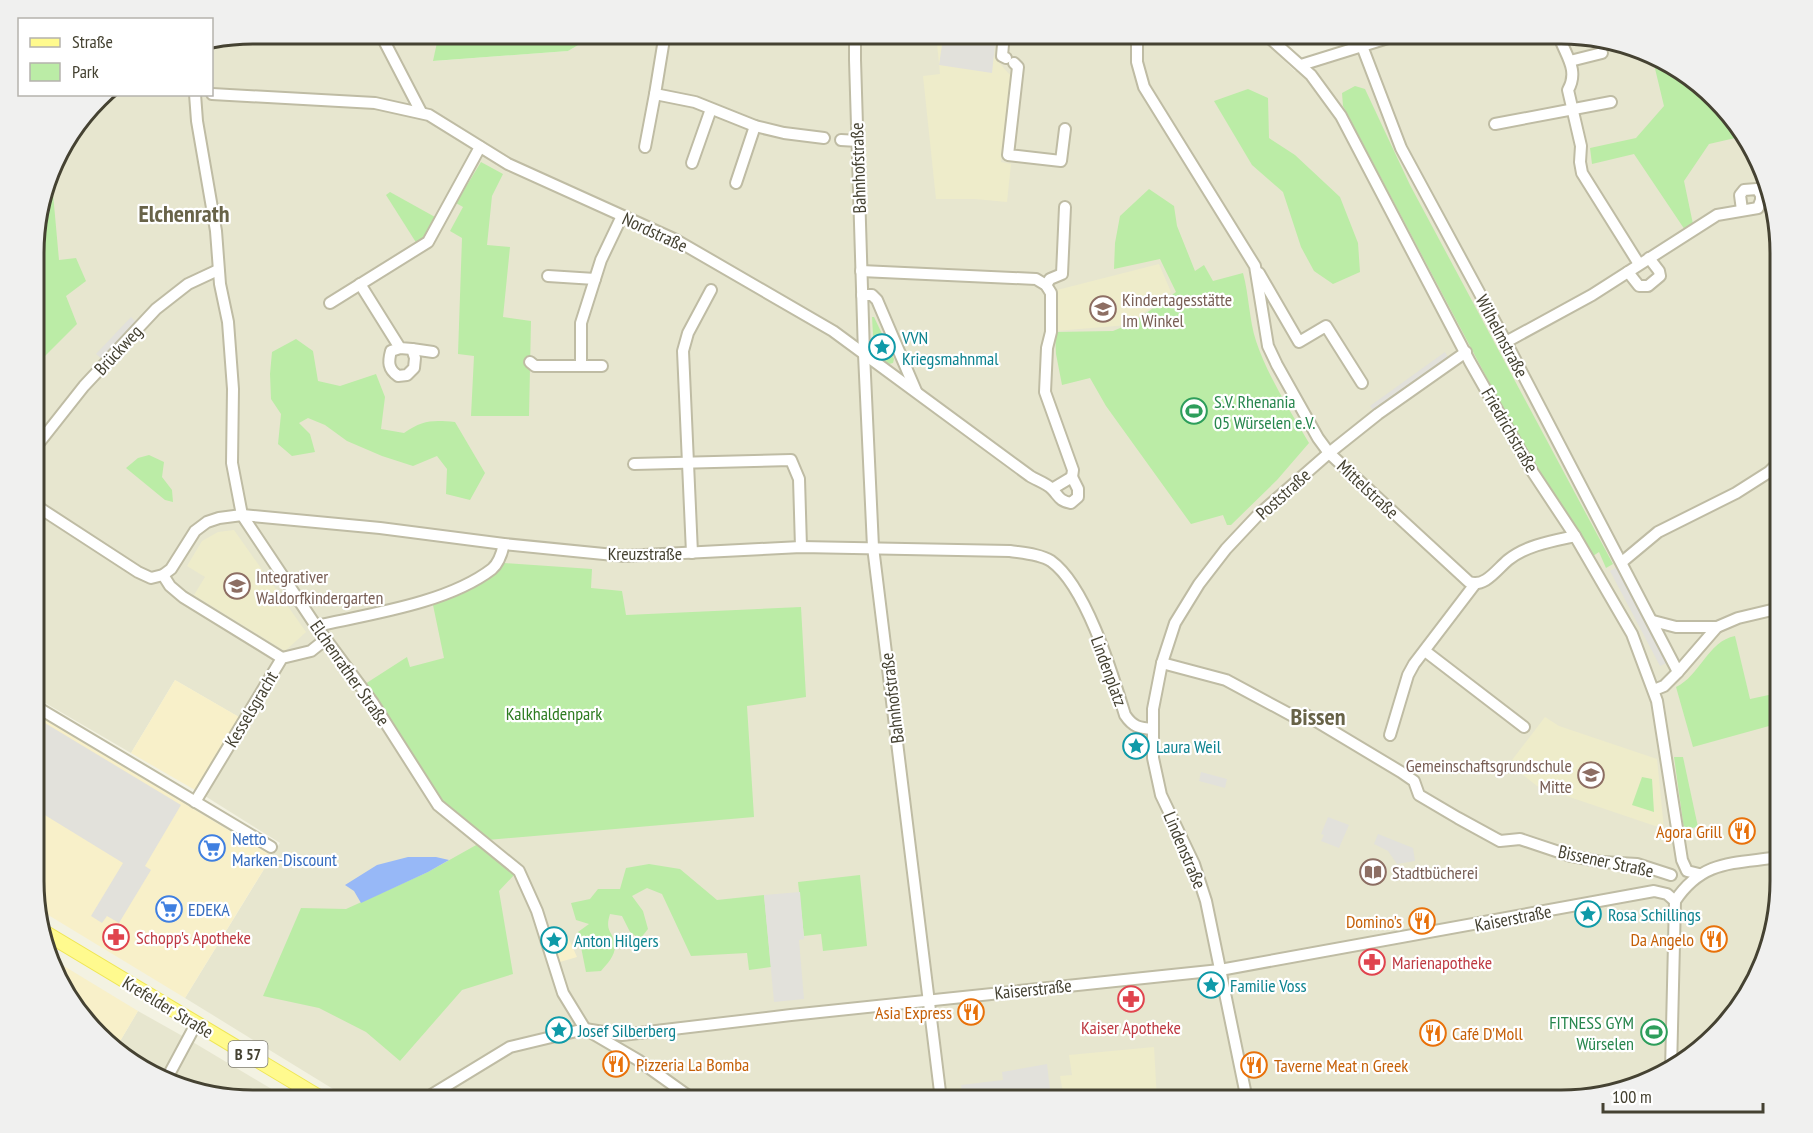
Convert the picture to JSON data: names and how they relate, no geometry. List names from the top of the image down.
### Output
{
  "streets": {
    "main road": ["Krefelder Straße", "B 57"],
    "street": [
      "Bahnhofstraße",
      "Nordstraße",
      "Wilhelmstraße",
      "Brückweg",
      "Friedrichstraße",
      "Mittelstraße",
      "Poststraße",
      "Kreuzstraße",
      "Lindenplatz",
      "Elchenrather Straße",
      "Kesselsgracht",
      "Lindenstraße",
      "Bissener Straße",
      "Kaiserstraße"
    ]
  },
  "crossings": [
    ["Bahnhofstraße", "Nordstraße"],
    ["Bahnhofstraße", "Kreuzstraße"],
    ["Bahnhofstraße", "Kaiserstraße"],
    ["Brückweg", "Elchenrather Straße"],
    ["Friedrichstraße", "Poststraße"],
    ["Mittelstraße", "Poststraße"],
    ["Poststraße", "Lindenplatz"],
    ["Kreuzstraße", "Lindenplatz"],
    ["Kreuzstraße", "Elchenrather Straße"],
    ["Lindenplatz", "Lindenstraße"],
    ["Lindenplatz", "Bissener Straße"],
    ["Elchenrather Straße", "Kesselsgracht"],
    ["Elchenrather Straße", "Kaiserstraße"],
    ["Lindenstraße", "Kaiserstraße"]
  ],
  "districts": ["Elchenrath", "Bissen"],
  "parks": ["Kalkhaldenpark"],
  "places": {
    "school or university": ["Kindertagesstätte Im Winkel", "Integrativer Waldorfkindergarten", "Gemeinschaftsgrundschule Mitte"],
    "place": [
      "VVN Kriegsmahnmal",
      "Laura Weil",
      "Rosa Schillings",
      "Anton Hilgers",
      "Familie Voss",
      "Josef Silberberg"
    ],
    "sports": ["S.V. Rhenania 05 Würselen e.V.", "FITNESS GYM Würselen"],
    "restaurant": [
      "Agora Grill",
      "Domino's",
      "Da Angelo",
      "Asia Express",
      "Café D'Moll",
      "Pizzeria La Bomba",
      "Taverne Meat n Greek"
    ],
    "supermarket": ["Netto Marken-Discount", "EDEKA"],
    "library": ["Stadtbücherei"],
    "pharmacy": ["Schopp's Apotheke", "Marienapotheke", "Kaiser Apotheke"]
  },
  "legend": ["Straße", "Park"],
  "scale_bar": "100 m"
}
